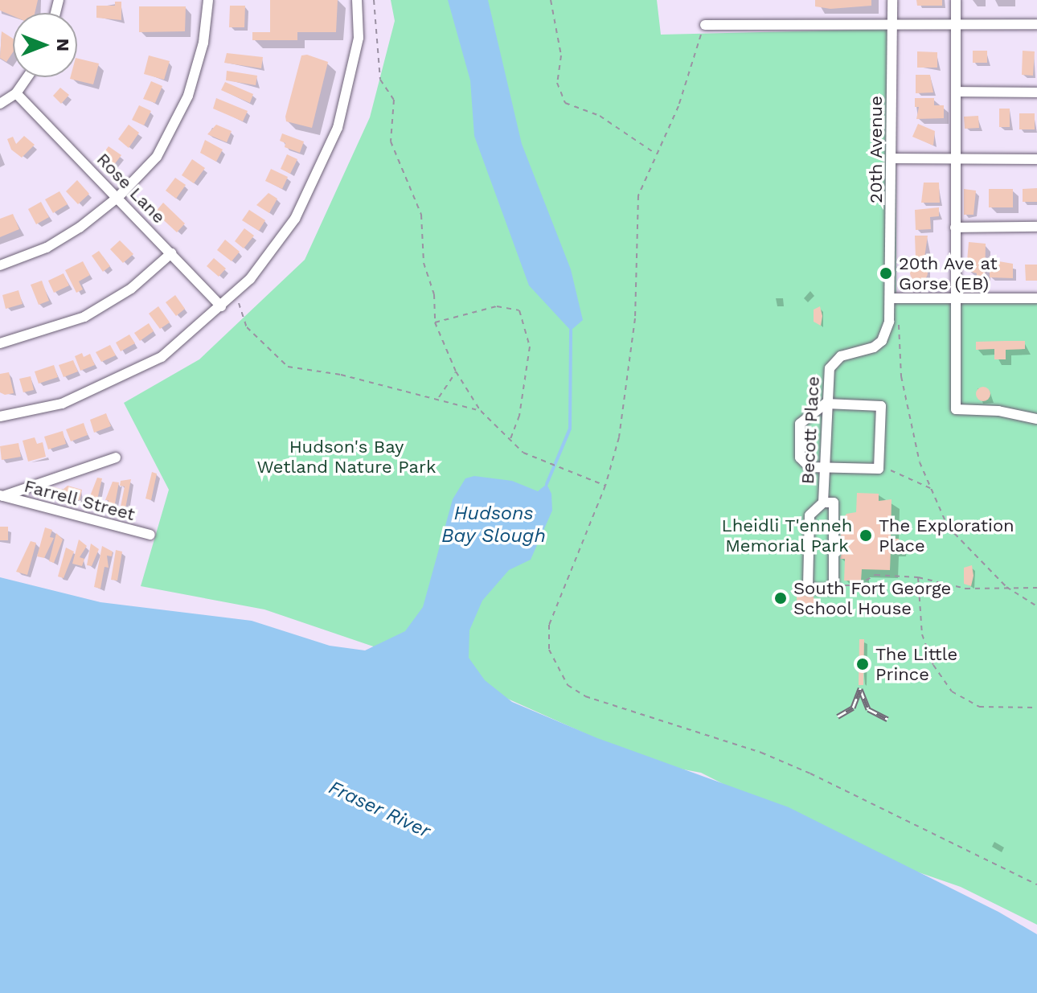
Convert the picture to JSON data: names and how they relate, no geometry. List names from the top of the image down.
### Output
{
  "streets": {
    "street": [
      "20th Avenue",
      "Rose Lane",
      "Becott Place",
      "Farrell Street"
    ]
  },
  "crossings": [
    ["20th Avenue", "Becott Place"]
  ],
  "water": ["Hudsons Bay Slough", "Fraser River"],
  "parks": ["Hudson's Bay Wetland Nature Park", "Lheidli T'enneh Memorial Park"],
  "places": [
    "20th Ave at Gorse (EB)",
    "The Exploration Place",
    "South Fort George School House",
    "The Little Prince"
  ],
  "north": "right"
}
